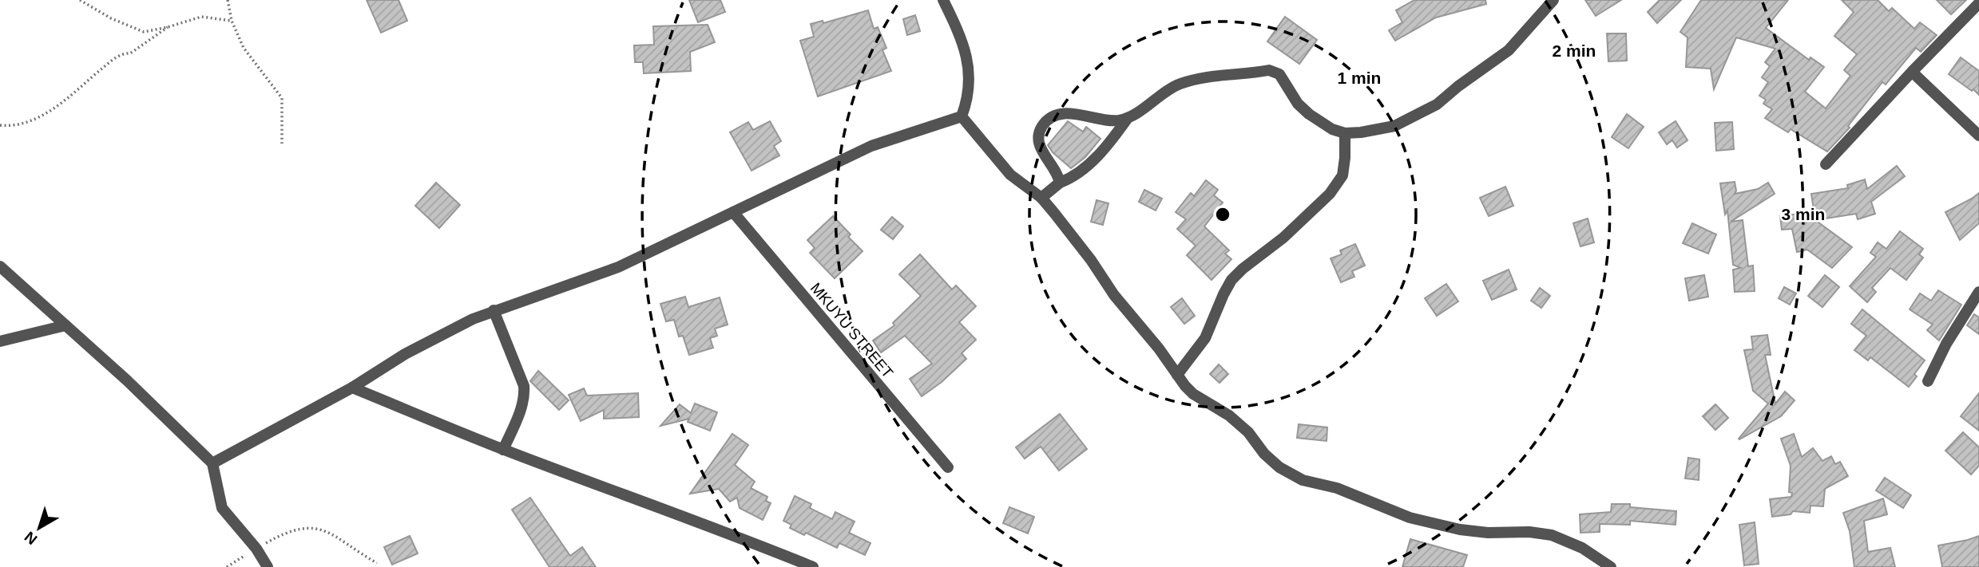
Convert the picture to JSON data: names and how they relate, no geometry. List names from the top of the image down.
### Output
{
  "streets": {
    "street": ["MKUYU STREET"]
  },
  "north": "bottom left",
  "rings": ["2 min", "1 min", "3 min"]
}
